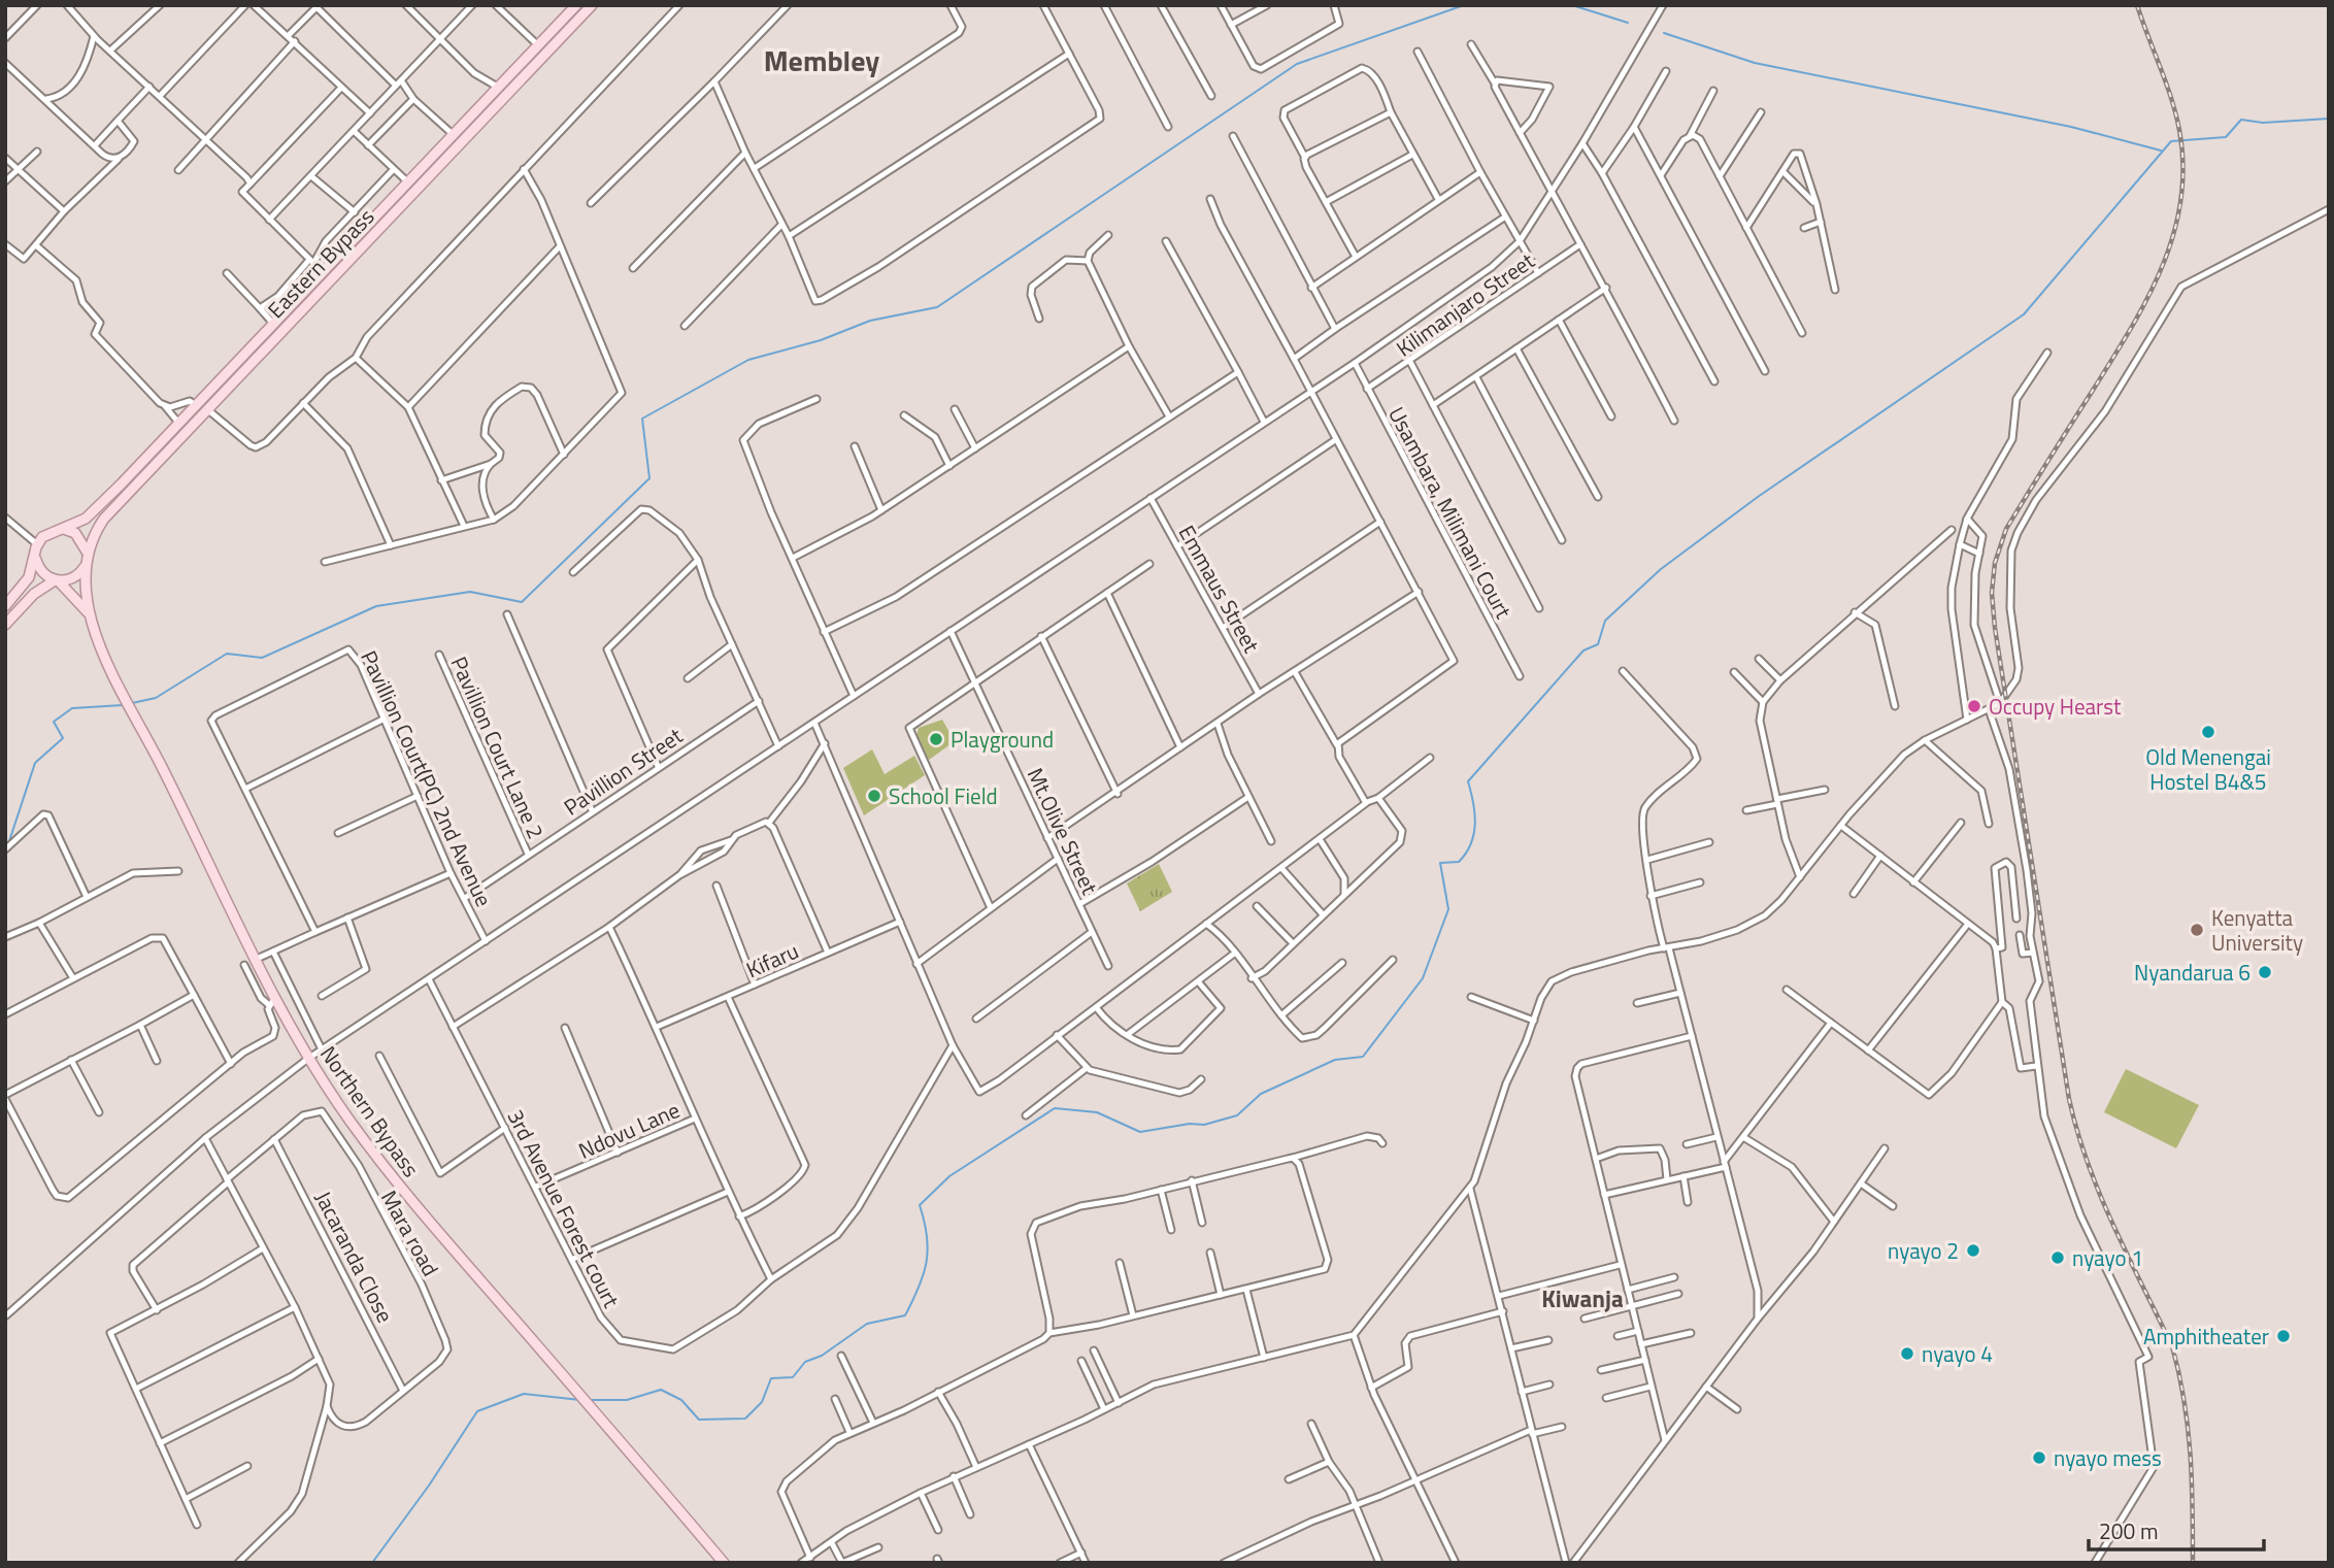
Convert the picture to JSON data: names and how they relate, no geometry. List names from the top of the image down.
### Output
{
  "streets": {
    "main road": ["Eastern Bypass", "Northern Bypass"],
    "street": [
      "Kilimanjaro Street",
      "Usambara, Milimani Court",
      "Emmaus Street",
      "Pavillion Court Lane 2",
      "Pavillion Street",
      "Pavillion Court(PC) 2nd Avenue",
      "Mt.Olive Street",
      "Kifaru",
      "Ndovu Lane",
      "3rd Avenue Forest court",
      "Mara road",
      "Jacaranda Close"
    ]
  },
  "crossings": [
    ["Eastern Bypass", "Northern Bypass"],
    ["Kilimanjaro Street", "Usambara, Milimani Court"],
    ["Pavillion Court Lane 2", "Pavillion Street"],
    ["Pavillion Street", "Pavillion Court(PC) 2nd Avenue"],
    ["Ndovu Lane", "3rd Avenue Forest court"],
    ["Mara road", "Jacaranda Close"]
  ],
  "districts": ["Membley", "Kiwanja"],
  "places": [
    "Occupy Hearst",
    "Old Menengai Hostel B4&5",
    "Playground",
    "School Field",
    "Kenyatta University",
    "Nyandarua 6",
    "nyayo 2",
    "nyayo 1",
    "Amphitheater",
    "nyayo 4",
    "nyayo mess"
  ],
  "scale_bar": "200 m"
}
